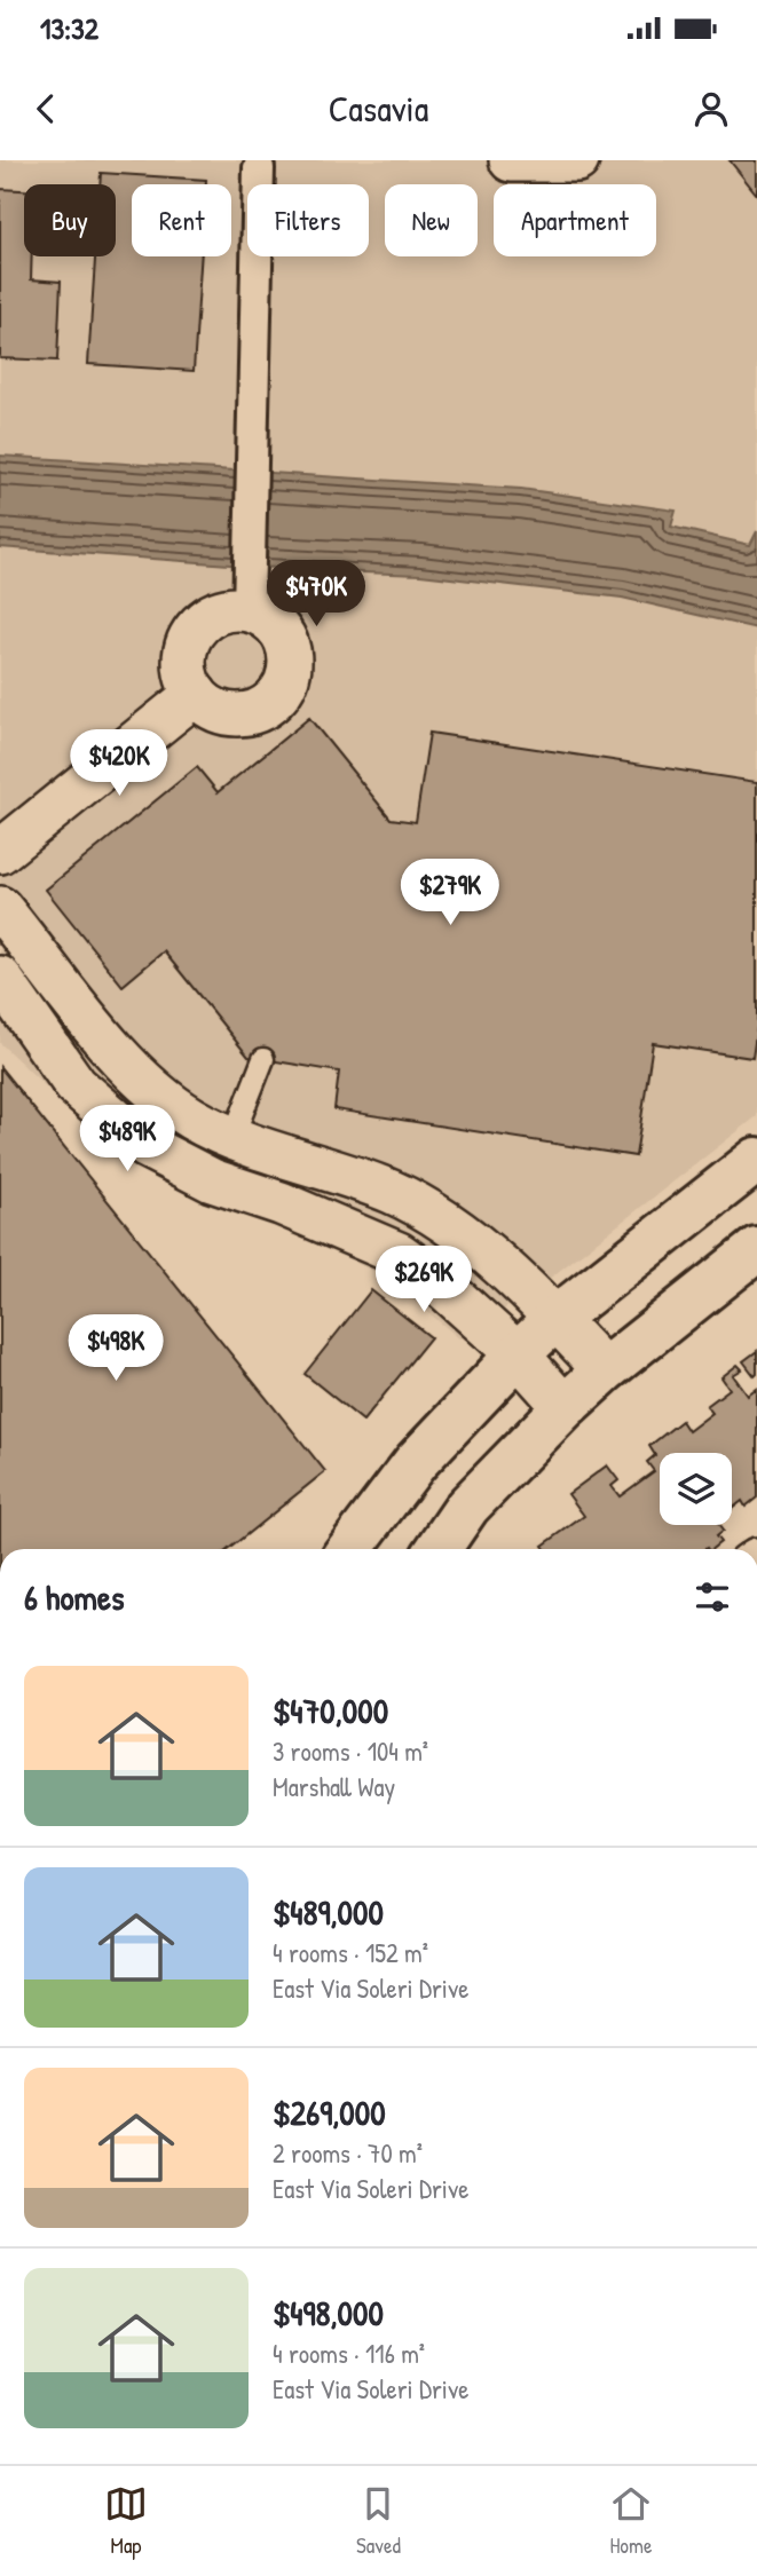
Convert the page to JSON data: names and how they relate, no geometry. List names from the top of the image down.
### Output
{
  "page": {
    "status": "13:32",
    "header": "Casavia",
    "chip": [
      "Buy",
      "Rent",
      "Filters",
      "New",
      "Apartment"
    ],
    "price": [
      "$470K",
      "$420K",
      "$279K",
      "$489K",
      "$269K",
      "$498K"
    ],
    "heading": "6 homes",
    "list": [
      {
        "name": "$470,000",
        "note": "3 rooms · 104 m² · Marshall Way"
      },
      {
        "name": "$489,000",
        "note": "4 rooms · 152 m² · East Via Soleri Drive"
      },
      {
        "name": "$269,000",
        "note": "2 rooms · 70 m² · East Via Soleri Drive"
      },
      {
        "name": "$498,000",
        "note": "4 rooms · 116 m² · East Via Soleri Drive"
      }
    ],
    "tabs": ["Map", "Saved", "Home"]
  }
}
